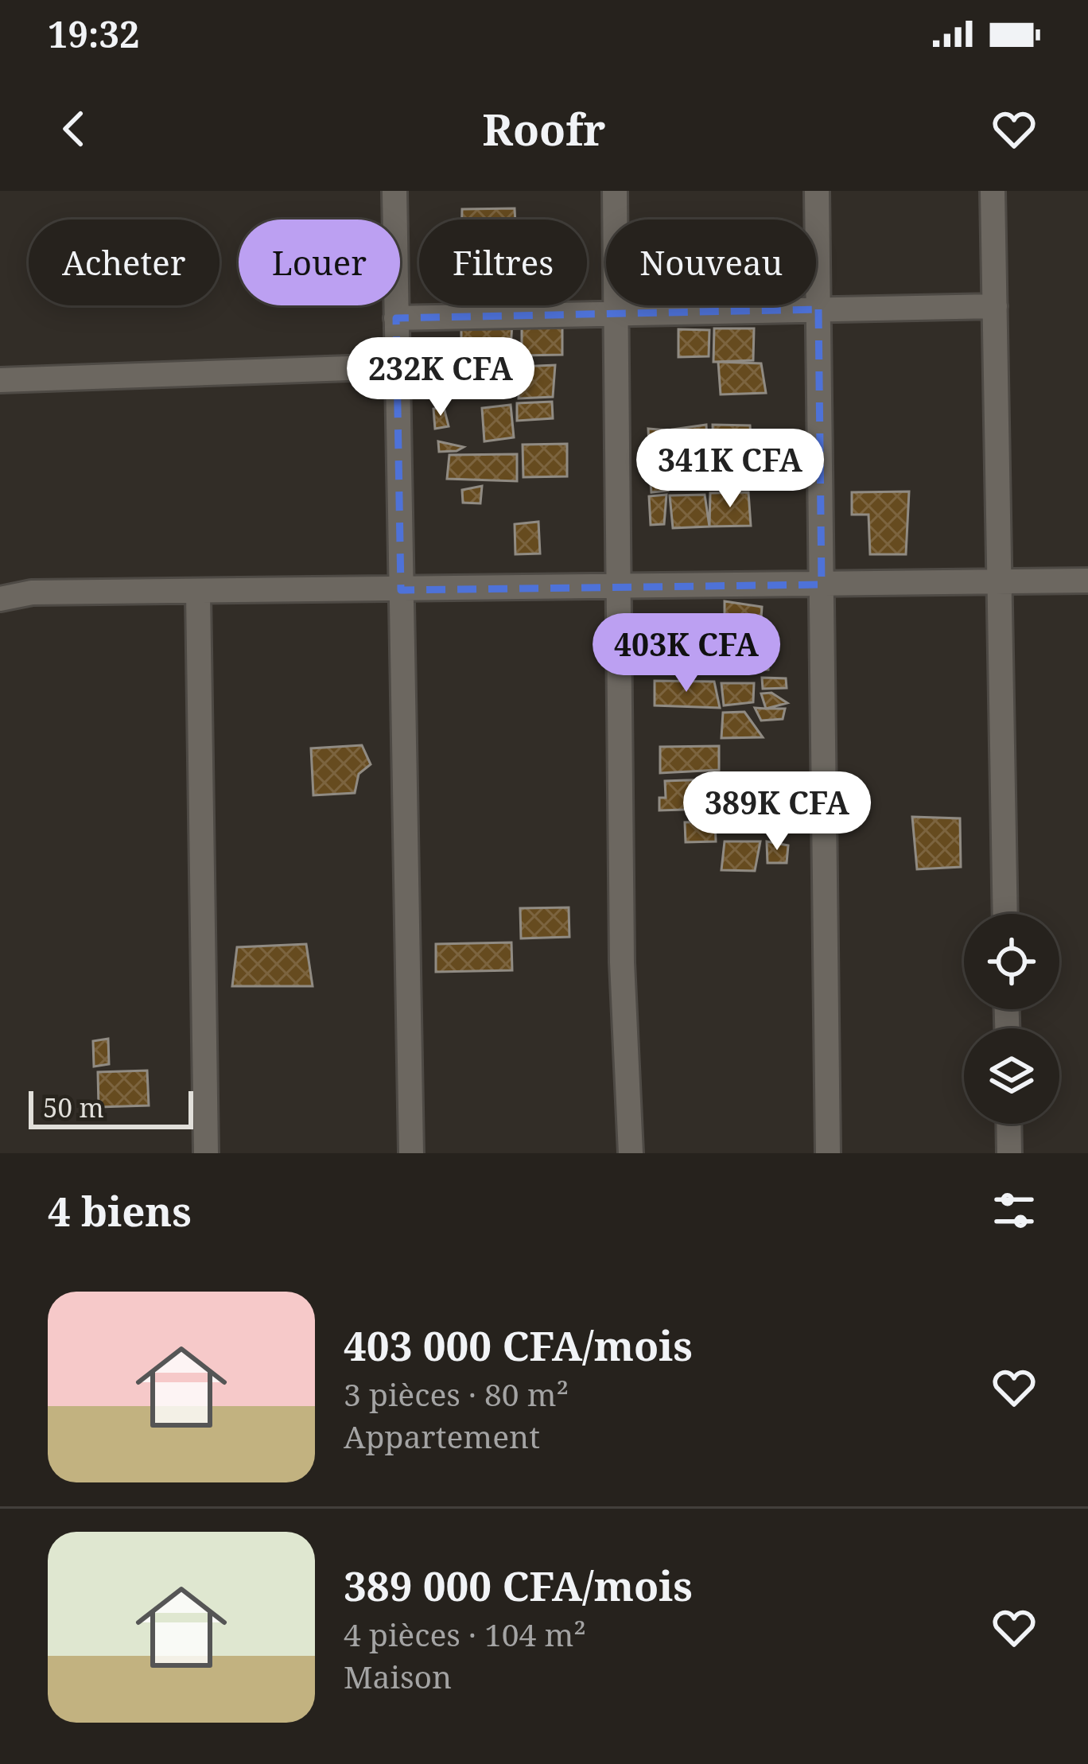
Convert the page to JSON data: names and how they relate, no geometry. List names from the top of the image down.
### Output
{
  "scale_bar": "50 m",
  "page": {
    "status": "19:32",
    "header": "Roofr",
    "chip": [
      "Acheter",
      "Louer",
      "Filtres",
      "Nouveau"
    ],
    "price": [
      "232K CFA",
      "341K CFA",
      "403K CFA",
      "389K CFA"
    ],
    "scale": "50 m",
    "heading": "4 biens",
    "list": [
      {
        "name": "403 000 CFA/mois",
        "note": "3 pièces · 80 m² · Appartement"
      },
      {
        "name": "389 000 CFA/mois",
        "note": "4 pièces · 104 m² · Maison"
      }
    ]
  }
}
